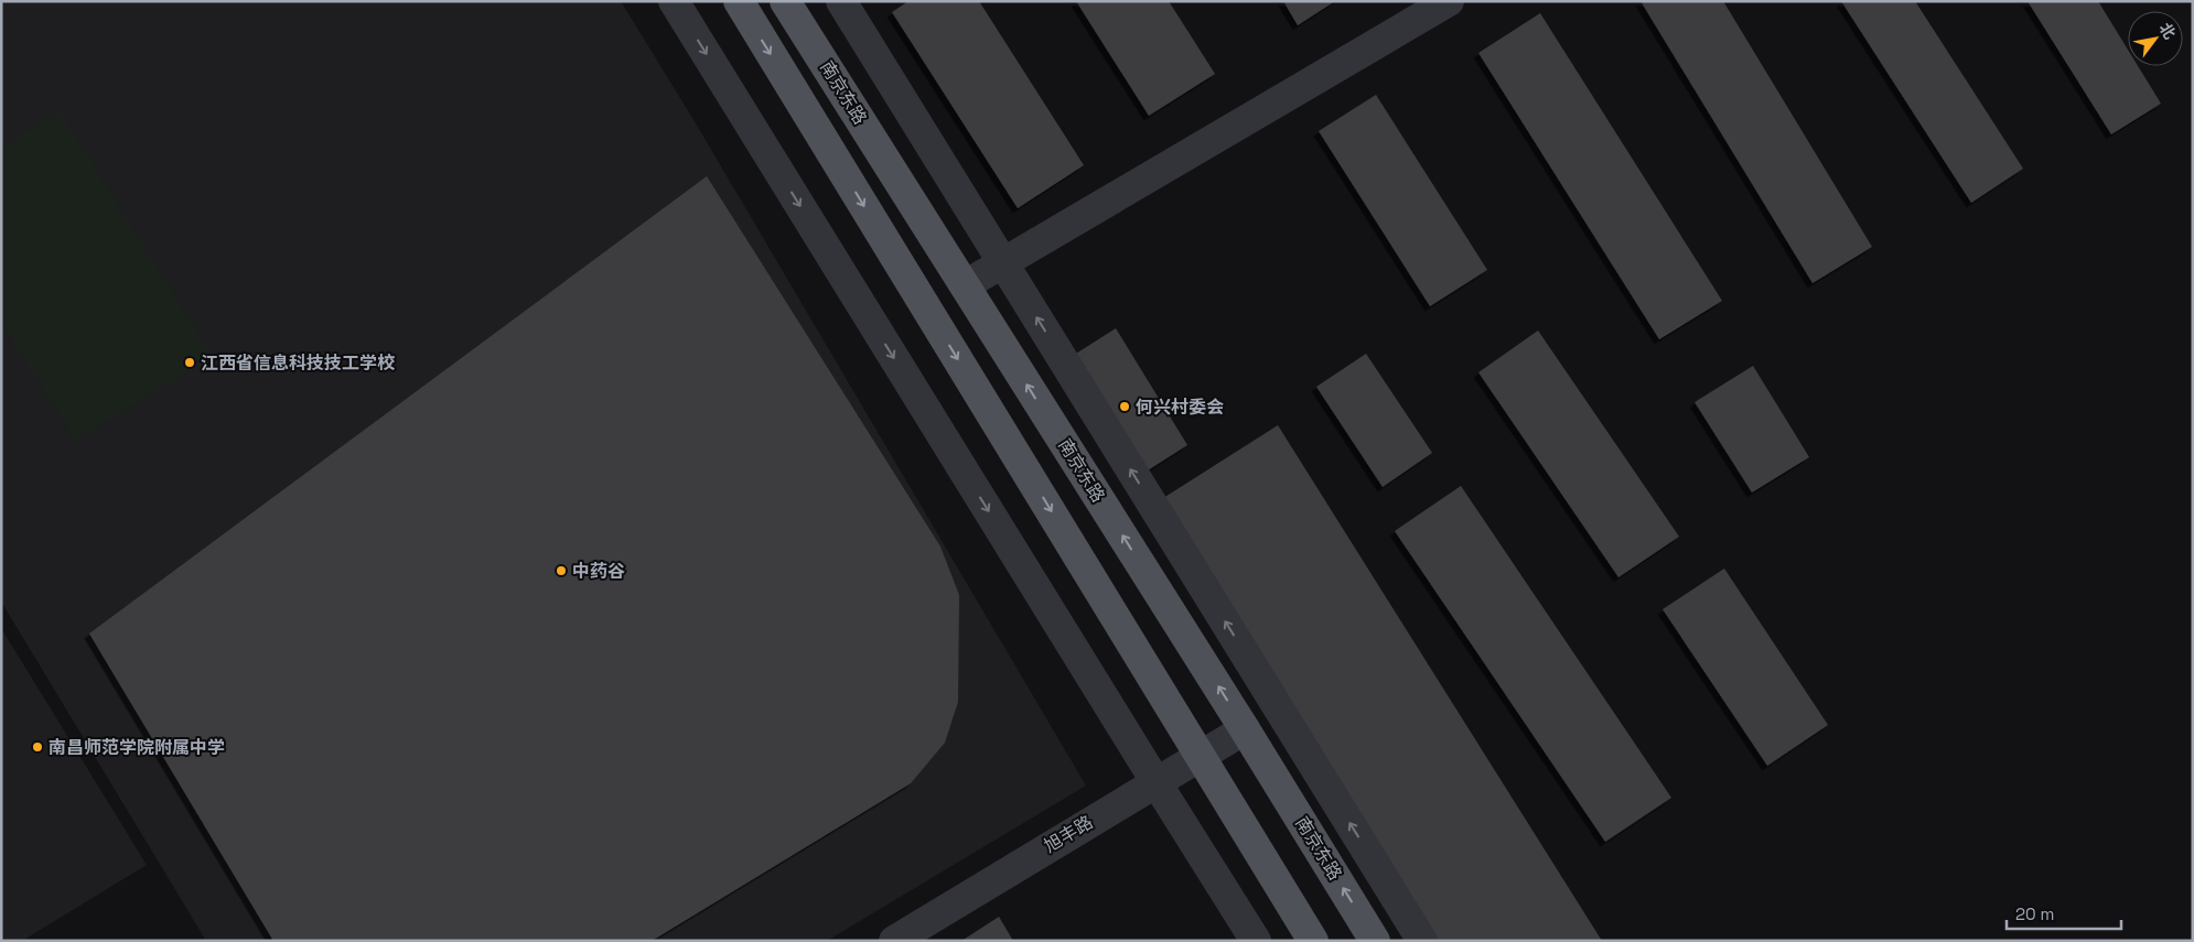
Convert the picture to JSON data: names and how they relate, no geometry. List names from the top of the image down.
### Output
{
  "streets": {
    "main road": ["南京东路"],
    "street": ["旭丰路"]
  },
  "crossings": [
    ["南京东路", "旭丰路"]
  ],
  "places": [
    "江西省信息科技技工学校",
    "何兴村委会",
    "中药谷",
    "南昌师范学院附属中学"
  ],
  "scale_bar": "20 m",
  "north": "top right"
}
